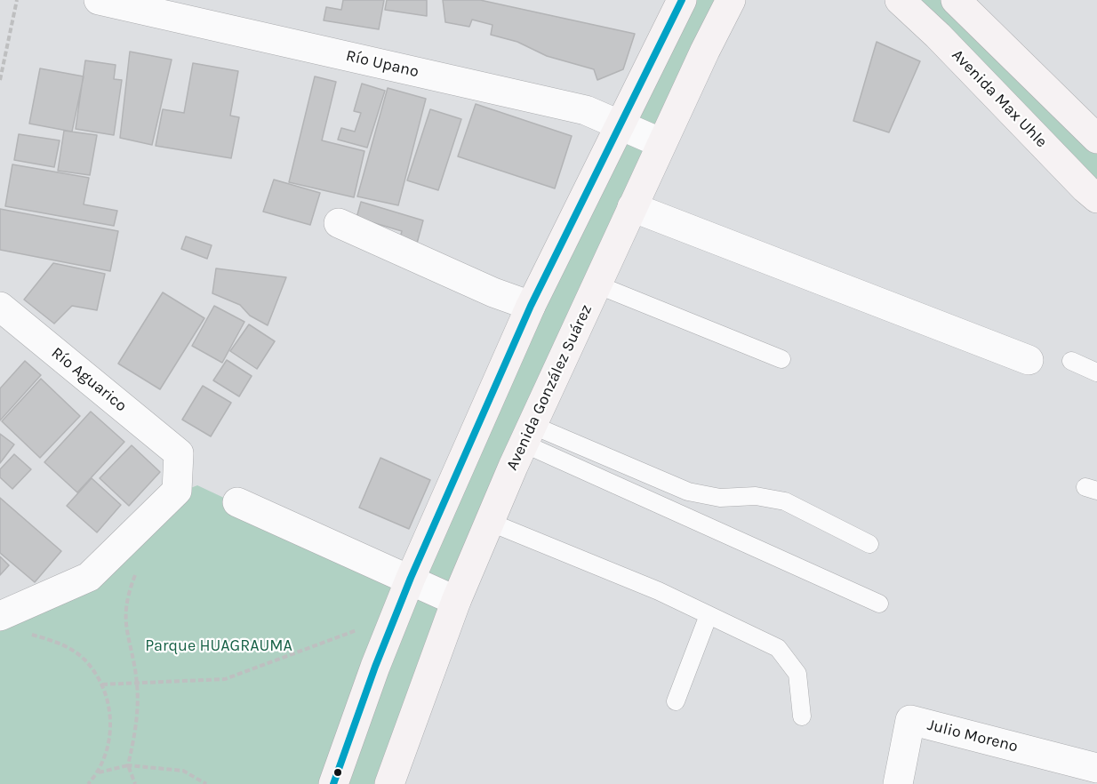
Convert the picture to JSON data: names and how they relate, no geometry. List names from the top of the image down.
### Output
{
  "streets": {
    "main road": ["Avenida Max Uhle", "Avenida González Suárez"],
    "street": ["Río Upano", "Río Aguarico", "Julio Moreno"]
  },
  "crossings": [
    ["Río Upano", "Avenida González Suárez"]
  ],
  "parks": ["Parque HUAGRAUMA"]
}
